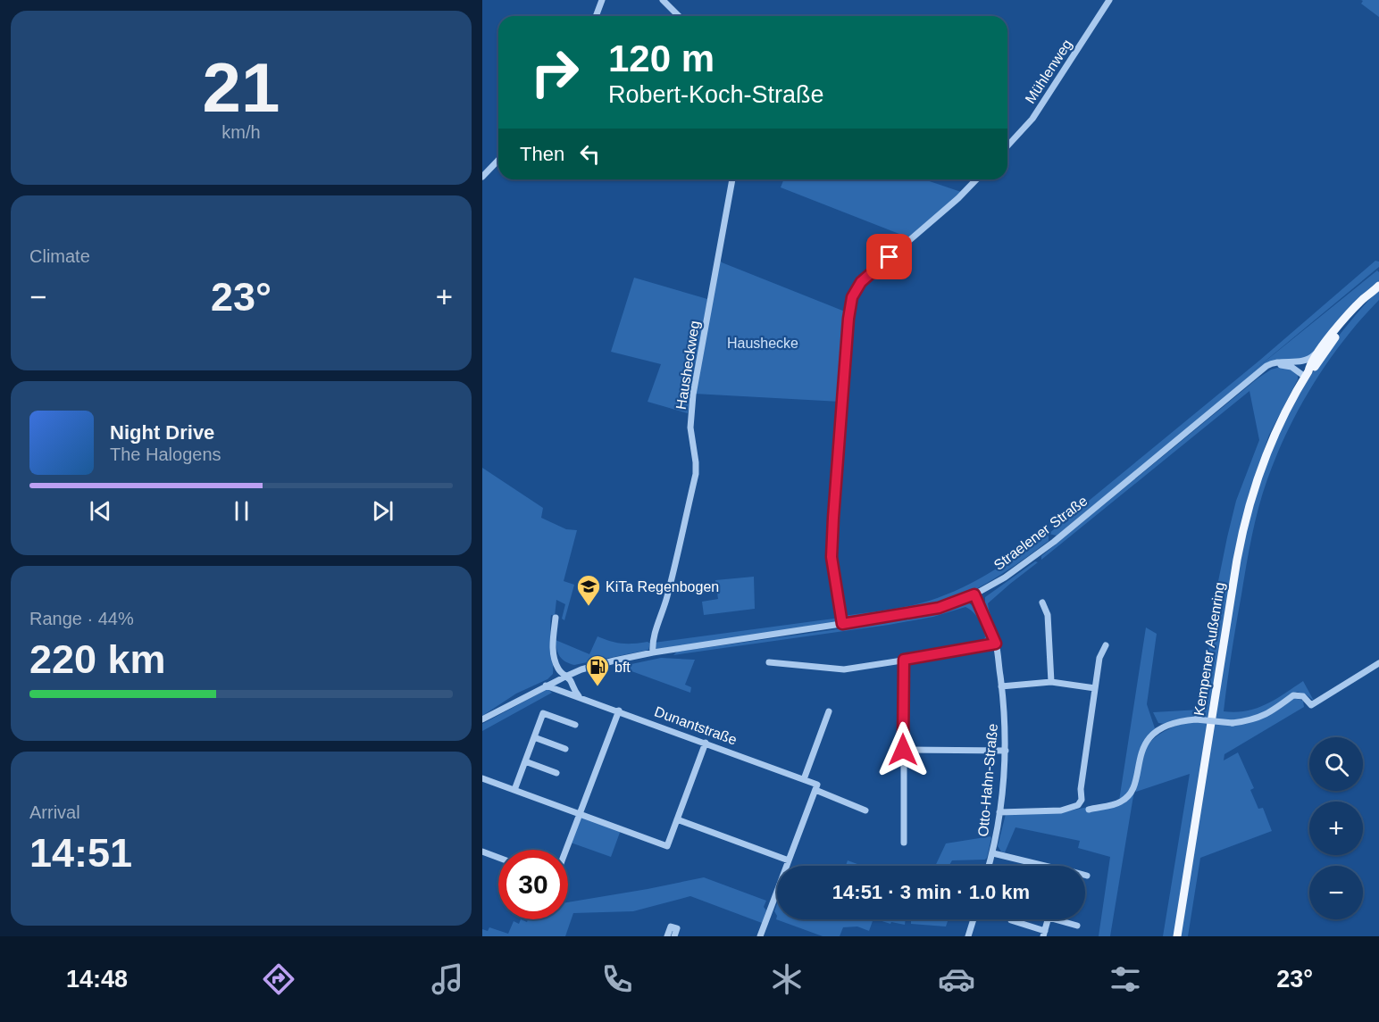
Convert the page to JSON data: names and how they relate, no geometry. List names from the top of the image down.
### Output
{
  "streets": {
    "main road": ["Straelener Straße", "Kempener Außenring"],
    "street": [
      "Mühlenweg",
      "Hausheckweg",
      "Dunantstraße",
      "Otto-Hahn-Straße"
    ]
  },
  "crossings": [
    ["Hausheckweg", "Straelener Straße"],
    ["Straelener Straße", "Kempener Außenring"],
    ["Straelener Straße", "Dunantstraße"],
    ["Straelener Straße", "Otto-Hahn-Straße"]
  ],
  "parks": ["Haushecke"],
  "places": {
    "school or university": ["KiTa Regenbogen"],
    "fuel station": ["bft"]
  },
  "page": {
    "tile": [
      ["21", "km/h"],
      "Climate",
      ["Range · 44%", "220 km"],
      ["Arrival", "14:51"]
    ],
    "turn": ["120 m", "Robert-Koch-Straße"],
    "then": "Then",
    "heat": ["−", "23°", "+"],
    "song": ["Night Drive", "The Halogens"],
    "map_buttons": ["+", "−"],
    "limit": "30",
    "trip": "14:51 · 3 min · 1.0 km",
    "tabs": ["14:48", "23°"]
  }
}
